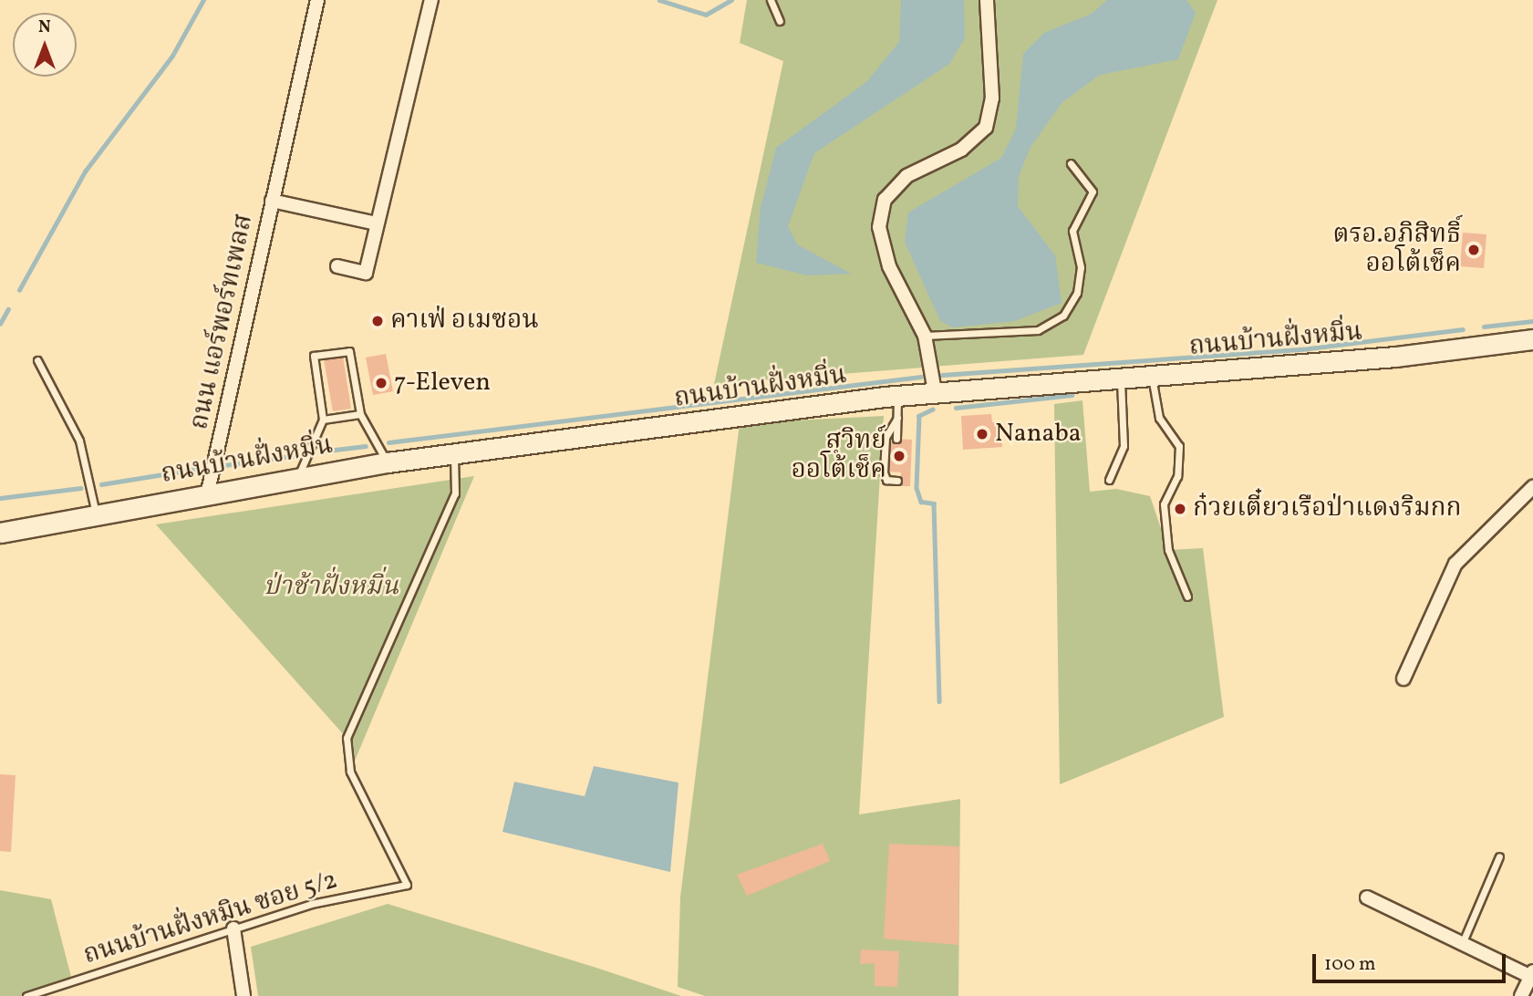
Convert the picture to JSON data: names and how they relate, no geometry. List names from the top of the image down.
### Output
{
  "streets": {
    "street": ["ถนน แอร์พอร์ทเพลส", "ถนนบ้านฝั่งหมิ่น"],
    "lane": ["ถนนบ้านฝั่งหมิน ซอย 5/2"]
  },
  "crossings": [
    ["ถนน แอร์พอร์ทเพลส", "ถนนบ้านฝั่งหมิ่น"],
    ["ถนนบ้านฝั่งหมิ่น", "ถนนบ้านฝั่งหมิน ซอย 5/2"]
  ],
  "parks": ["ป่าช้าฝั่งหมิ่น"],
  "places": [
    "ตรอ.อภิสิทธิ์ ออโต้เช็ค",
    "คาเฟ่ อเมซอน",
    "7-Eleven",
    "Nanaba",
    "สุวิทย์ ออโต้เช็ค",
    "ก๋วยเตี๋ยวเรือป่าแดงริมกก"
  ],
  "scale_bar": "100 m",
  "north": "top"
}
